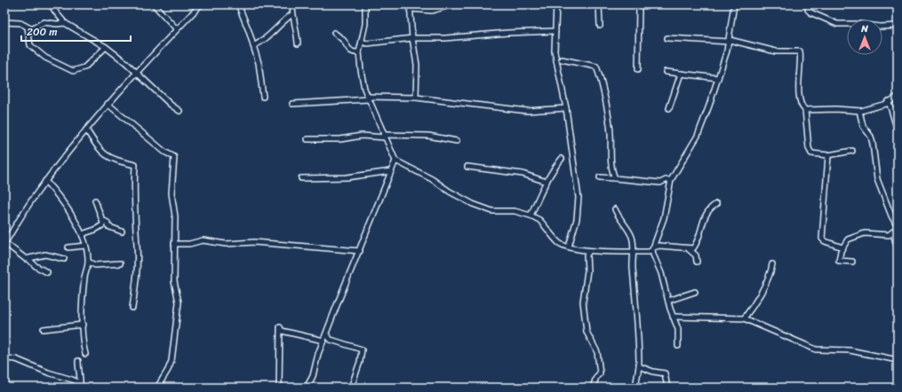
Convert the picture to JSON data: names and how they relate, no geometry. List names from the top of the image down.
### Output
{
  "scale_bar": "200 m",
  "north": "top"
}
